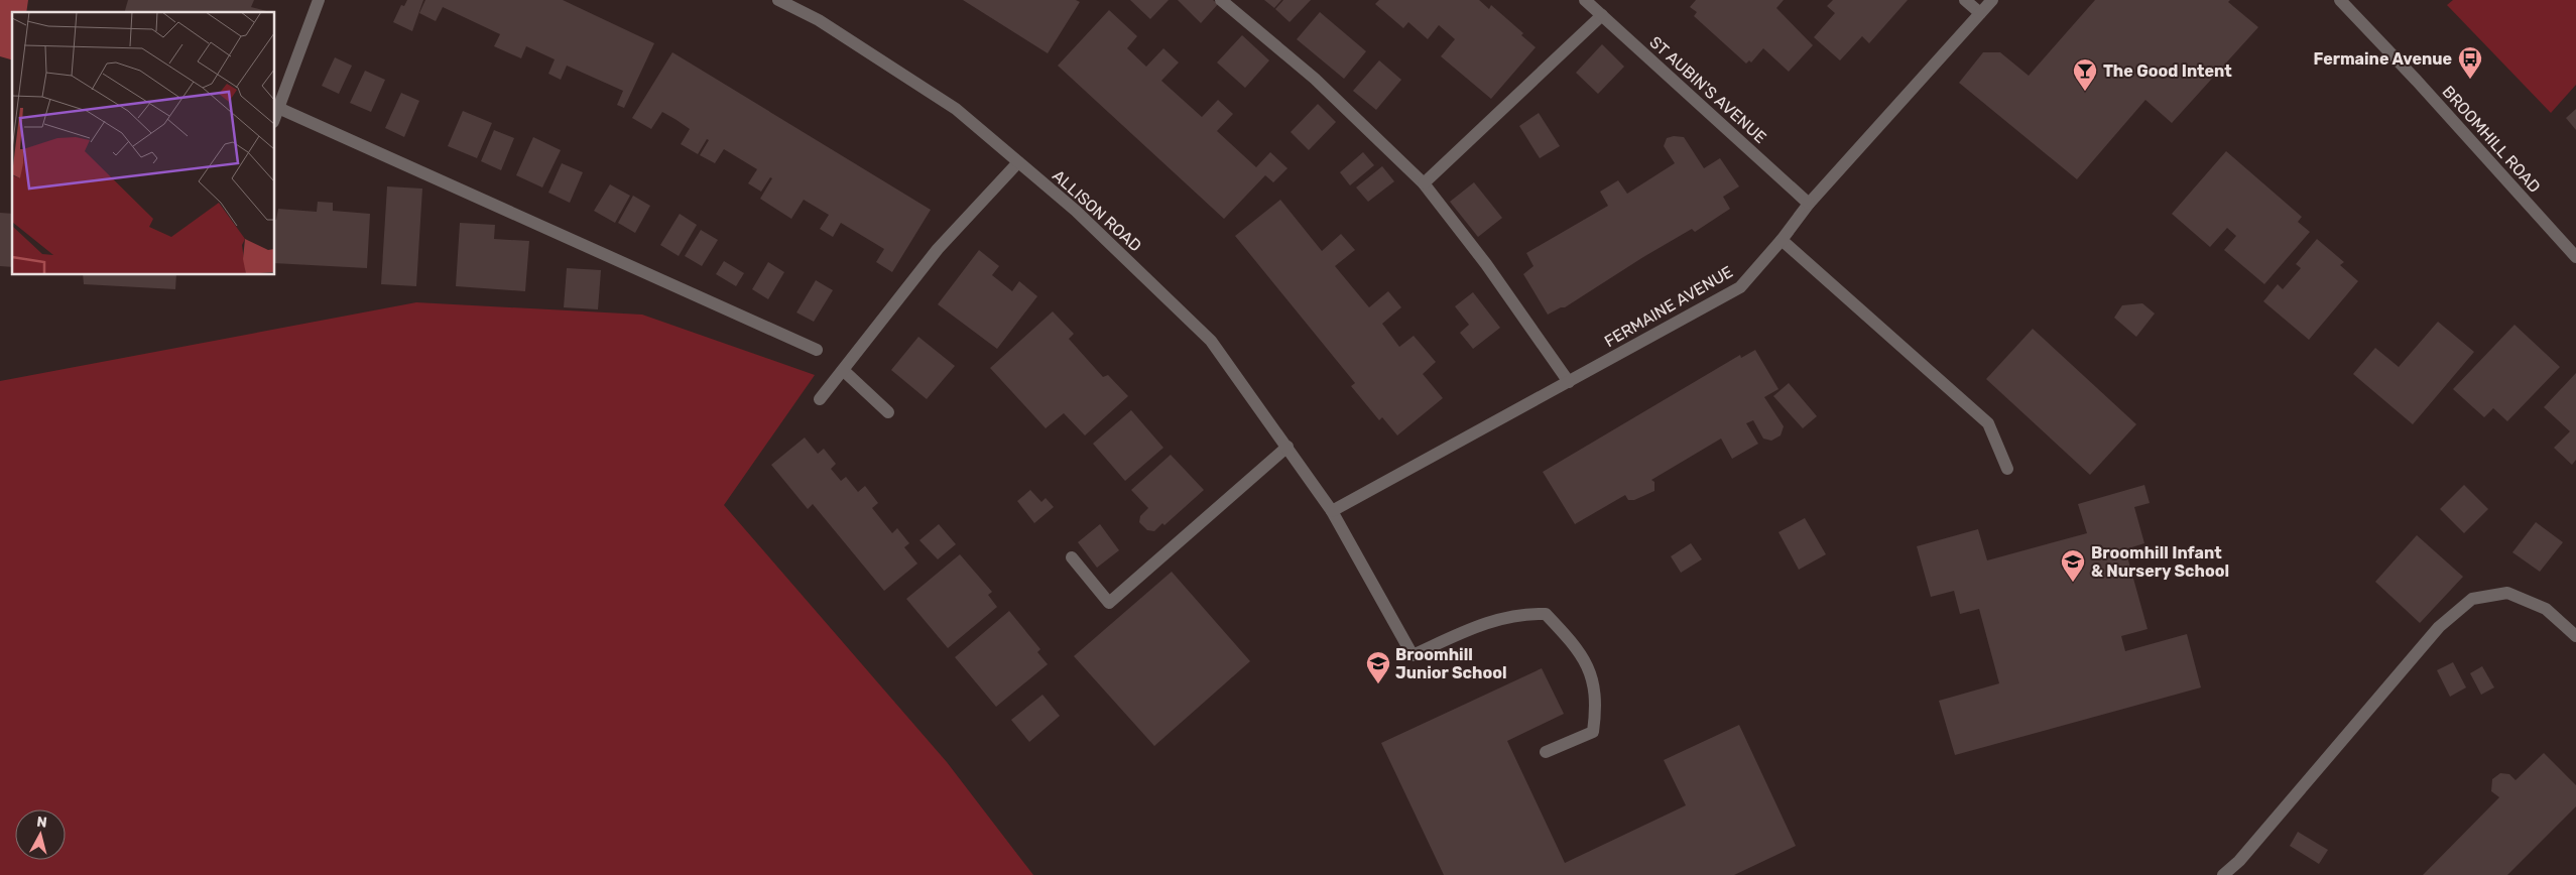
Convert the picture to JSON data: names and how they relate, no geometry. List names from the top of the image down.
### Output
{
  "streets": {
    "street": [
      "ST AUBIN'S AVENUE",
      "BROOMHILL ROAD",
      "ALLISON ROAD",
      "FERMAINE AVENUE"
    ]
  },
  "crossings": [
    ["ST AUBIN'S AVENUE", "FERMAINE AVENUE"],
    ["ALLISON ROAD", "FERMAINE AVENUE"]
  ],
  "places": {
    "bus stop": ["Fermaine Avenue"],
    "bar": ["The Good Intent"],
    "school or university": ["Broomhill Infant & Nursery School", "Broomhill Junior School"]
  },
  "north": "top"
}
